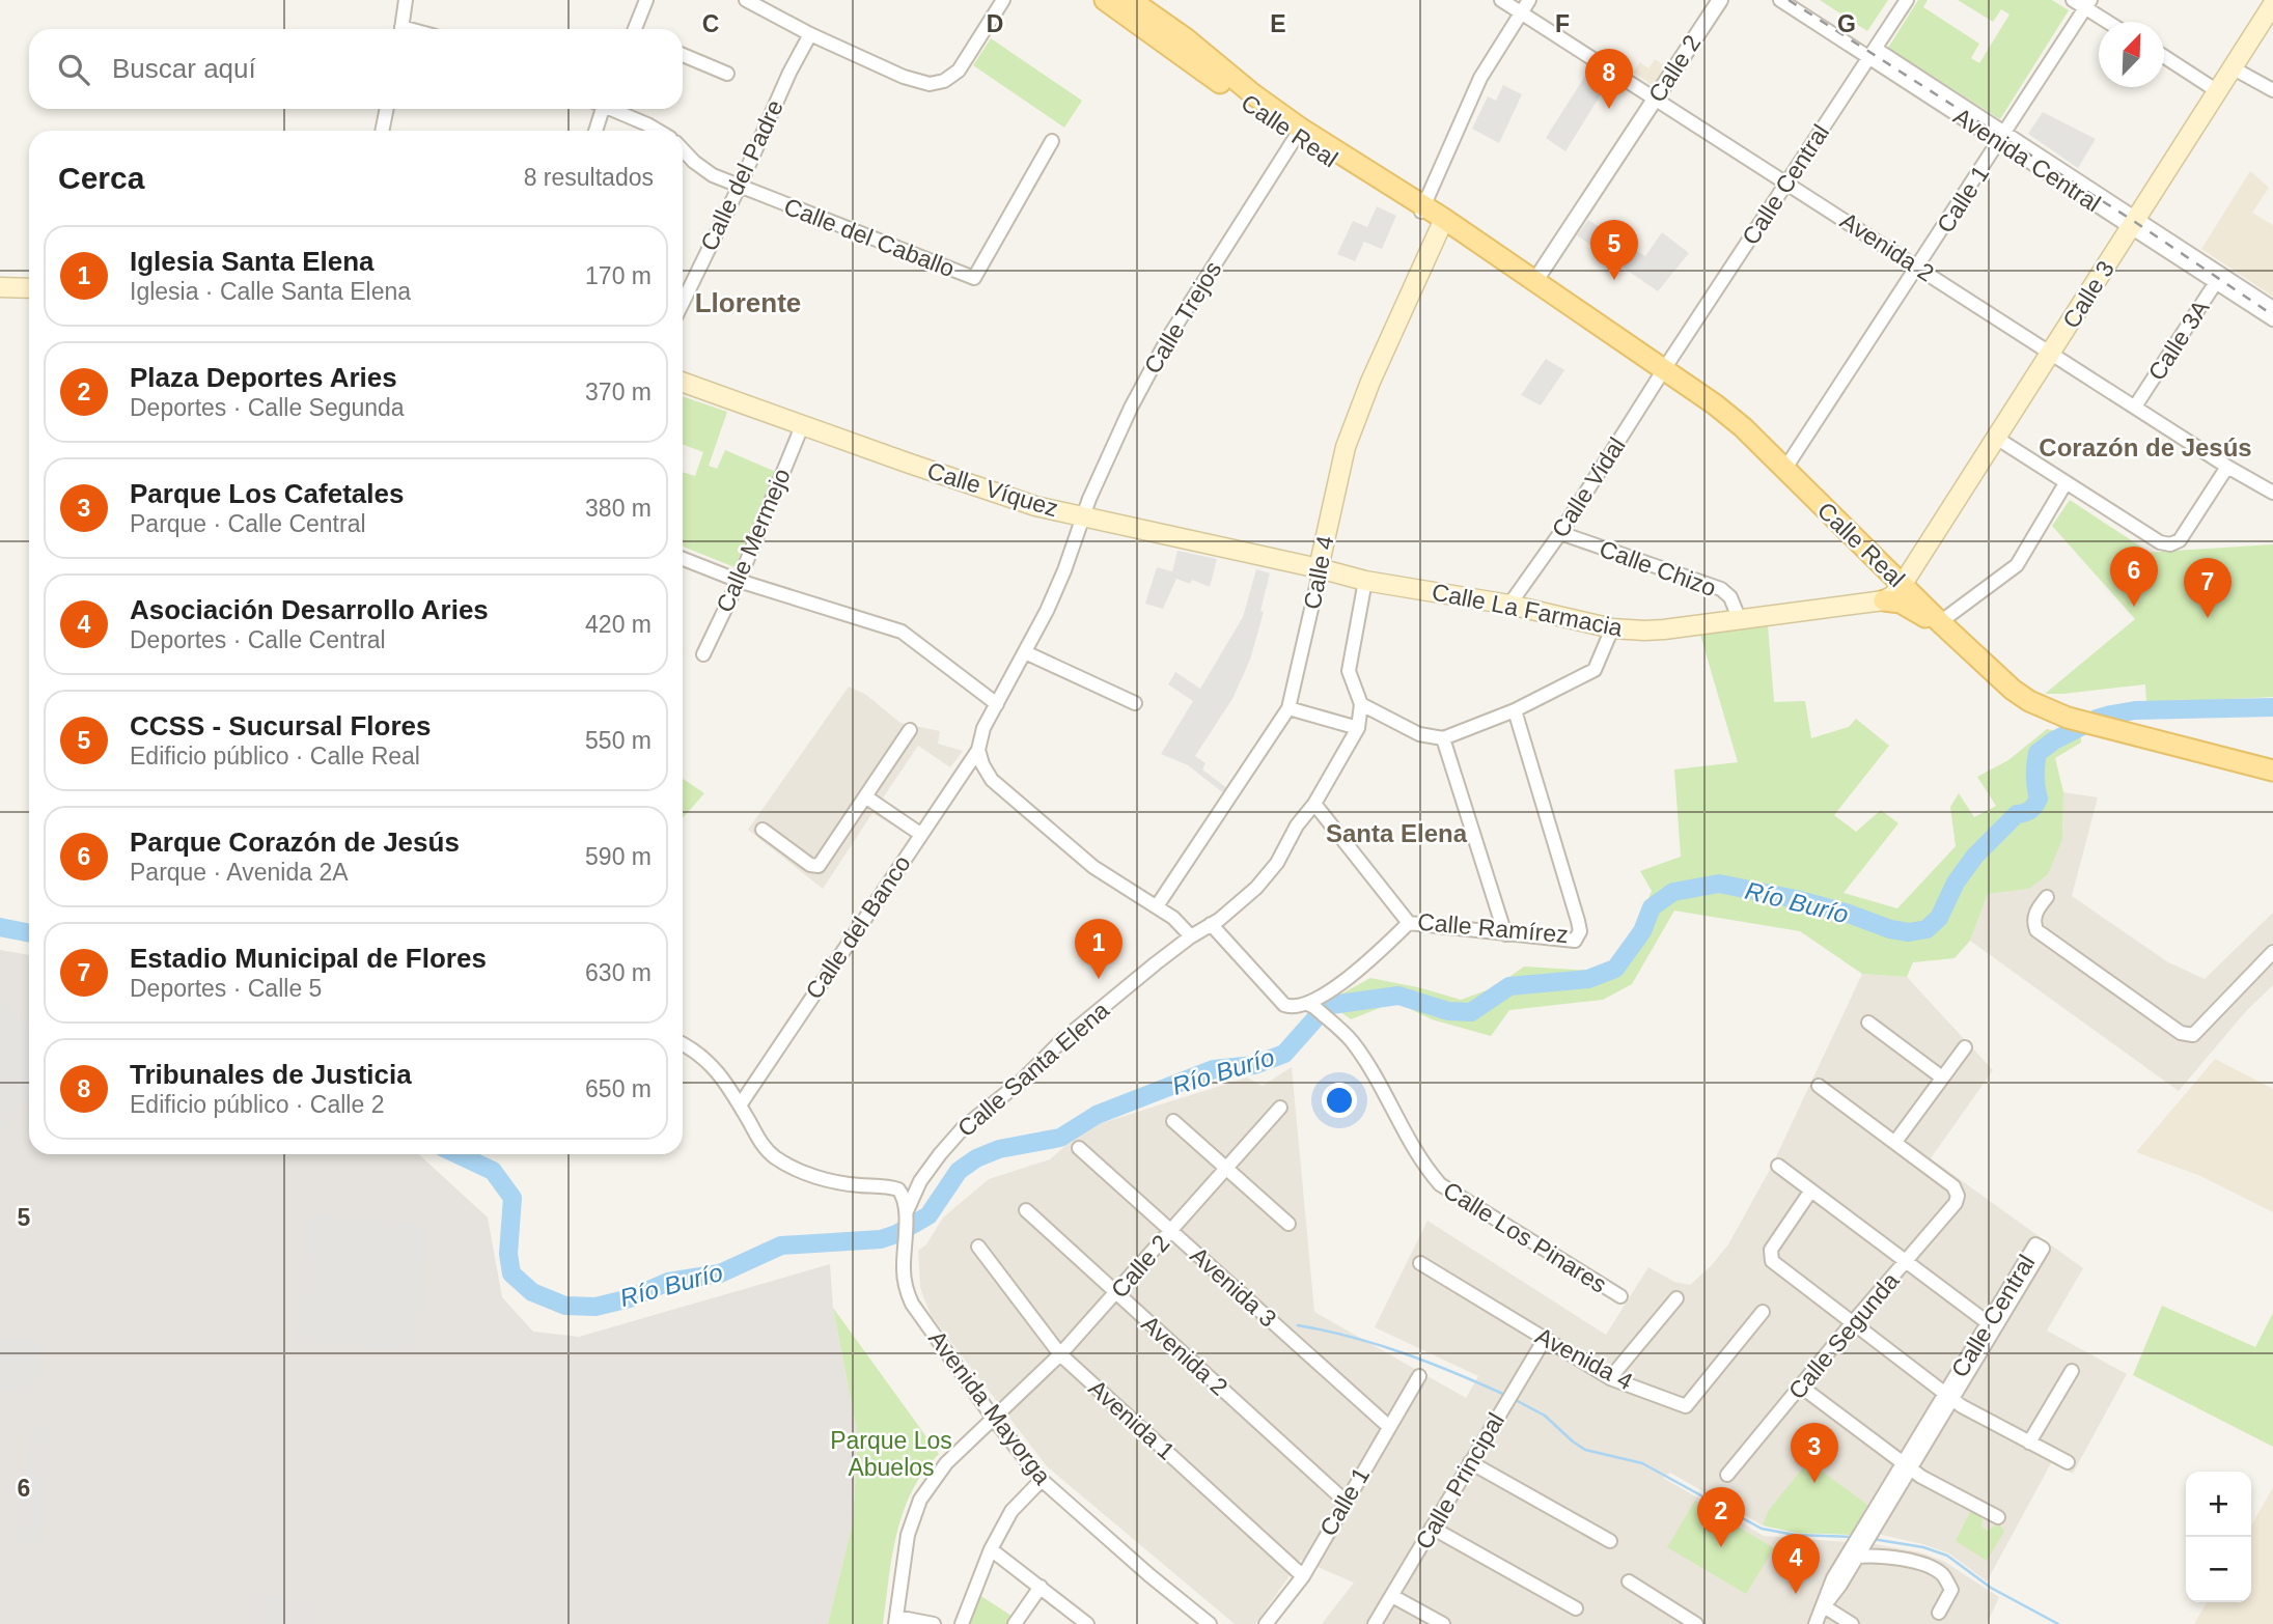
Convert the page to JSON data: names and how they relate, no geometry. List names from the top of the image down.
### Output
{
  "streets": {
    "main road": [
      "Calle Real",
      "Calle 3",
      "Calle Víquez",
      "Calle 4",
      "Calle La Farmacia"
    ],
    "street": [
      "Calle 2",
      "Avenida Central",
      "Calle del Padre",
      "Calle Central",
      "Calle 1",
      "Calle del Caballo",
      "Avenida 2",
      "Calle Trejos",
      "Calle 3A",
      "Calle Vidal",
      "Calle Mermejo",
      "Calle Chizo",
      "Calle del Banco",
      "Calle Ramírez",
      "Calle Santa Elena",
      "Calle Los Pinares",
      "Avenida 3",
      "Calle Segunda",
      "Avenida 4",
      "Avenida Mayorga",
      "Avenida 1",
      "Calle Principal"
    ]
  },
  "crossings": [
    ["Calle 2", "Calle Real"],
    ["Calle 2", "Avenida 2"],
    ["Calle 2", "Avenida 3"],
    ["Calle 2", "Avenida Mayorga"],
    ["Calle 2", "Avenida 1"],
    ["Calle Real", "Calle Central"],
    ["Calle Real", "Calle 1"],
    ["Calle Real", "Calle 3"],
    ["Calle Real", "Calle Trejos"],
    ["Calle Real", "Calle Vidal"],
    ["Calle Real", "Calle 4"],
    ["Avenida Central", "Calle Central"],
    ["Avenida Central", "Calle 1"],
    ["Avenida Central", "Calle 3"],
    ["Avenida Central", "Calle 3A"],
    ["Calle del Padre", "Calle del Caballo"],
    ["Calle Central", "Avenida 2"],
    ["Calle Central", "Calle Vidal"],
    ["Calle 1", "Avenida 2"],
    ["Calle 1", "Avenida 3"],
    ["Calle 1", "Avenida 1"],
    ["Avenida 2", "Calle 3"],
    ["Avenida 2", "Calle 3A"],
    ["Calle Trejos", "Calle Víquez"],
    ["Calle Trejos", "Calle del Banco"],
    ["Calle Vidal", "Calle Chizo"],
    ["Calle Vidal", "Calle La Farmacia"],
    ["Calle Víquez", "Calle Mermejo"],
    ["Calle Víquez", "Calle 4"],
    ["Calle Víquez", "Calle La Farmacia"],
    ["Calle Chizo", "Calle La Farmacia"],
    ["Calle 4", "Calle La Farmacia"],
    ["Calle La Farmacia", "Calle Santa Elena"],
    ["Calle Ramírez", "Calle Santa Elena"],
    ["Calle Santa Elena", "Calle Los Pinares"],
    ["Calle Santa Elena", "Avenida Mayorga"],
    ["Avenida 4", "Calle Principal"]
  ],
  "districts": ["Llorente", "Corazón de Jesús", "Santa Elena"],
  "water": ["Río Burío"],
  "parks": ["Parque Los Abuelos"],
  "north": "top right",
  "page": {
    "search": "Buscar aquí",
    "pins": [
      "8",
      "5",
      "6",
      "7",
      "1",
      "3",
      "2",
      "4"
    ],
    "heading": ["Cerca", "8 resultados"],
    "list": [
      {
        "mark": "1",
        "name": "Iglesia Santa Elena",
        "note": "Iglesia · Calle Santa Elena",
        "value": "170 m"
      },
      {
        "mark": "2",
        "name": "Plaza Deportes Aries",
        "note": "Deportes · Calle Segunda",
        "value": "370 m"
      },
      {
        "mark": "3",
        "name": "Parque Los Cafetales",
        "note": "Parque · Calle Central",
        "value": "380 m"
      },
      {
        "mark": "4",
        "name": "Asociación Desarrollo Aries",
        "note": "Deportes · Calle Central",
        "value": "420 m"
      },
      {
        "mark": "5",
        "name": "CCSS - Sucursal Flores",
        "note": "Edificio público · Calle Real",
        "value": "550 m"
      },
      {
        "mark": "6",
        "name": "Parque Corazón de Jesús",
        "note": "Parque · Avenida 2A",
        "value": "590 m"
      },
      {
        "mark": "7",
        "name": "Estadio Municipal de Flores",
        "note": "Deportes · Calle 5",
        "value": "630 m"
      },
      {
        "mark": "8",
        "name": "Tribunales de Justicia",
        "note": "Edificio público · Calle 2",
        "value": "650 m"
      }
    ],
    "map_buttons": ["+", "−"]
  },
  "grid": {
    "columns": [
      "C",
      "D",
      "E",
      "F",
      "G"
    ],
    "rows": ["5", "6"]
  }
}
